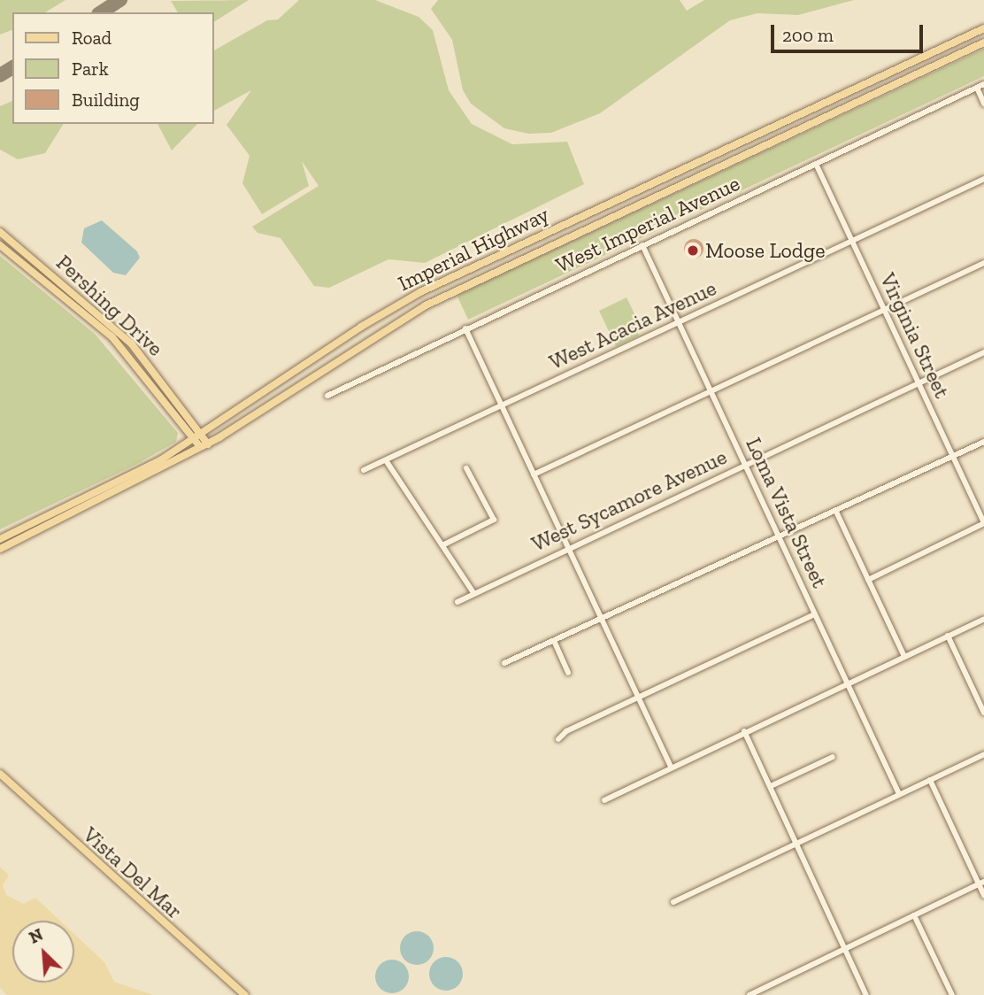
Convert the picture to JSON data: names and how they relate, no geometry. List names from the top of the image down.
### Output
{
  "streets": {
    "main road": ["Imperial Highway", "Pershing Drive", "Vista Del Mar"],
    "street": [
      "West Imperial Avenue",
      "West Acacia Avenue",
      "Virginia Street",
      "West Sycamore Avenue",
      "Loma Vista Street"
    ]
  },
  "crossings": [
    ["West Imperial Avenue", "Virginia Street"],
    ["West Imperial Avenue", "Loma Vista Street"],
    ["Imperial Highway", "Pershing Drive"],
    ["West Acacia Avenue", "Virginia Street"],
    ["West Acacia Avenue", "Loma Vista Street"],
    ["Virginia Street", "West Sycamore Avenue"],
    ["West Sycamore Avenue", "Loma Vista Street"]
  ],
  "places": ["Moose Lodge"],
  "legend": ["Road", "Park", "Building"],
  "scale_bar": "200 m",
  "north": "top left"
}
